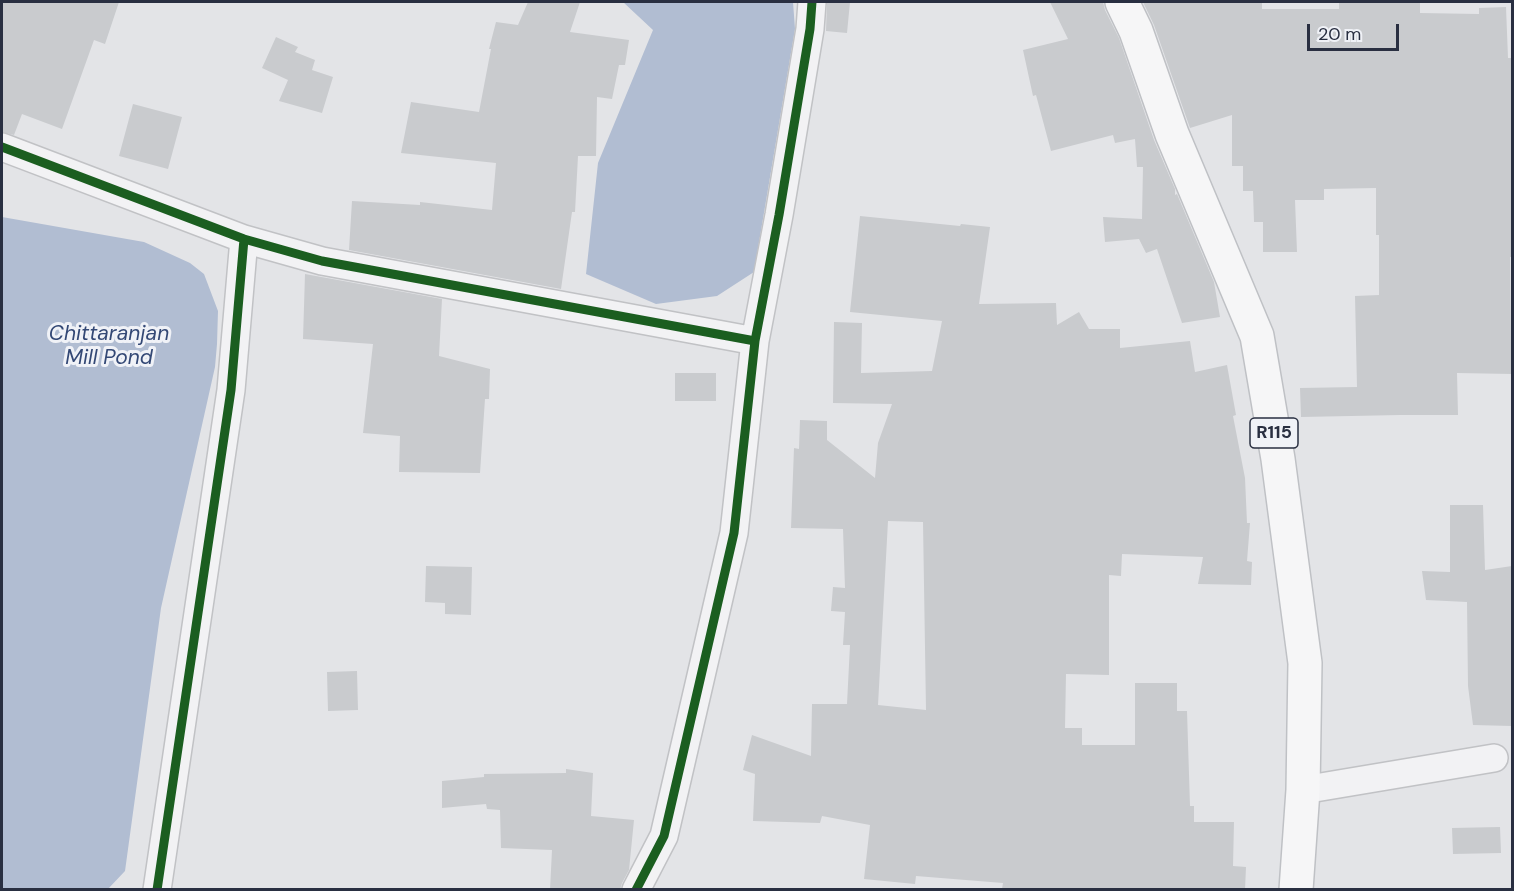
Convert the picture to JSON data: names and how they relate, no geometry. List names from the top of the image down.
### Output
{
  "streets": {
    "main road": ["R115"]
  },
  "water": ["Chittaranjan Mill Pond"],
  "scale_bar": "20 m"
}
